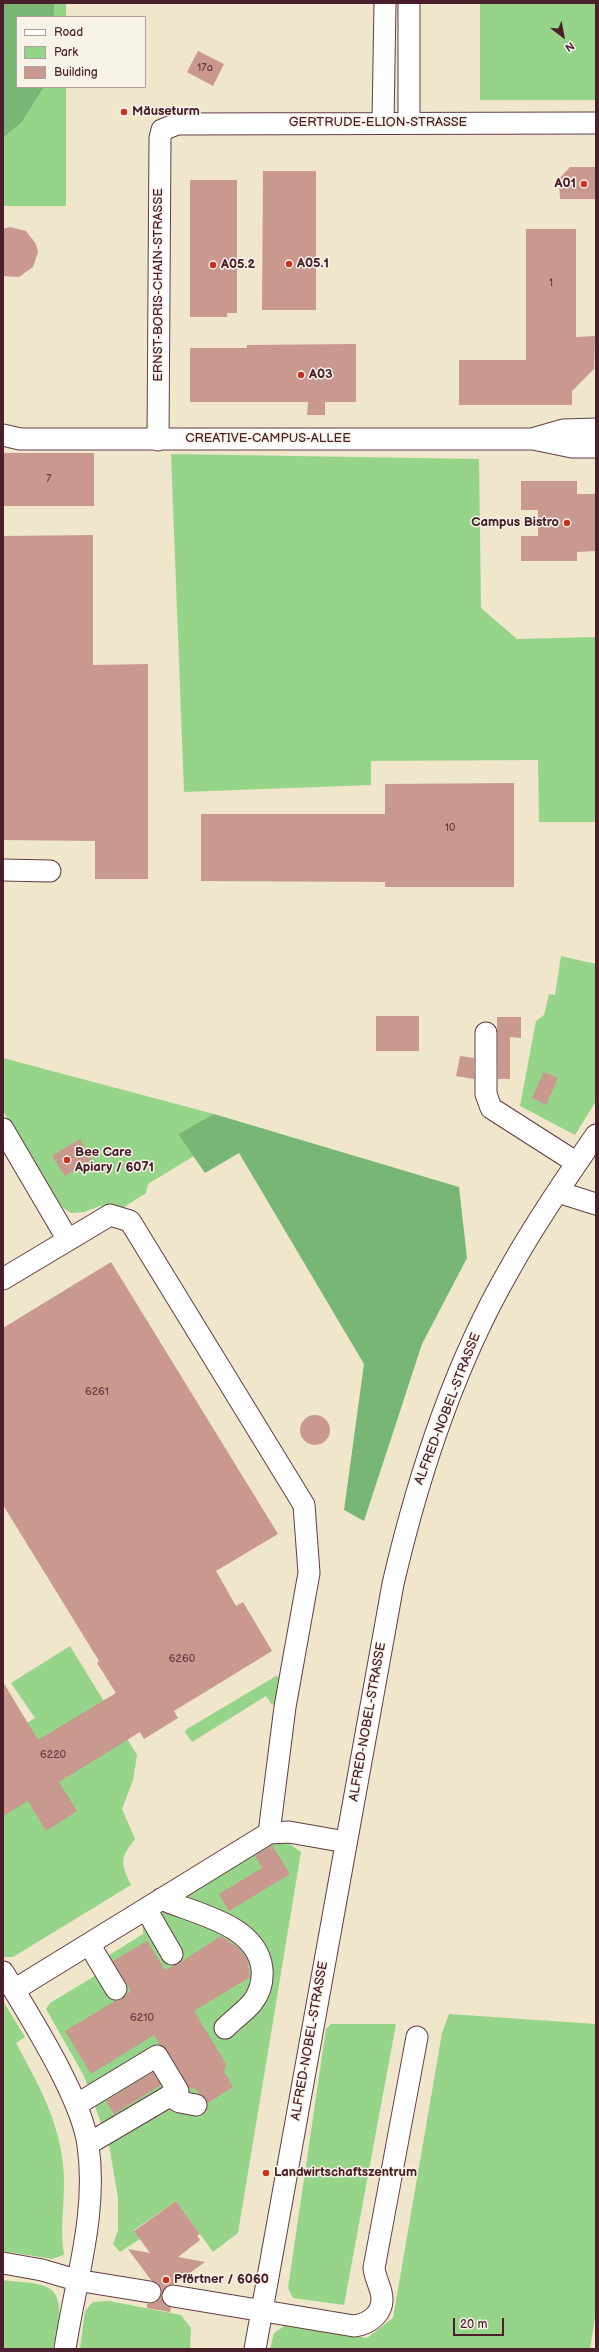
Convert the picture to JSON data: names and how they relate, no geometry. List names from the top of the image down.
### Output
{
  "streets": {
    "street": [
      "GERTRUDE-ELION-STRASSE",
      "ERNST-BORIS-CHAIN-STRASSE",
      "CREATIVE-CAMPUS-ALLEE",
      "ALFRED-NOBEL-STRASSE"
    ]
  },
  "crossings": [
    ["GERTRUDE-ELION-STRASSE", "ERNST-BORIS-CHAIN-STRASSE"],
    ["ERNST-BORIS-CHAIN-STRASSE", "CREATIVE-CAMPUS-ALLEE"]
  ],
  "places": [
    "Mäuseturm",
    "A01",
    "A05.1",
    "A05.2",
    "A03",
    "Campus Bistro",
    "Bee Care Apiary / 6071",
    "Landwirtschaftszentrum",
    "Pförtner / 6060"
  ],
  "house_numbers": [
    "17a",
    "1",
    "7",
    "10",
    "6261",
    "6260",
    "6220",
    "6210"
  ],
  "legend": ["Road", "Park", "Building"],
  "scale_bar": "20 m",
  "north": "bottom right"
}
